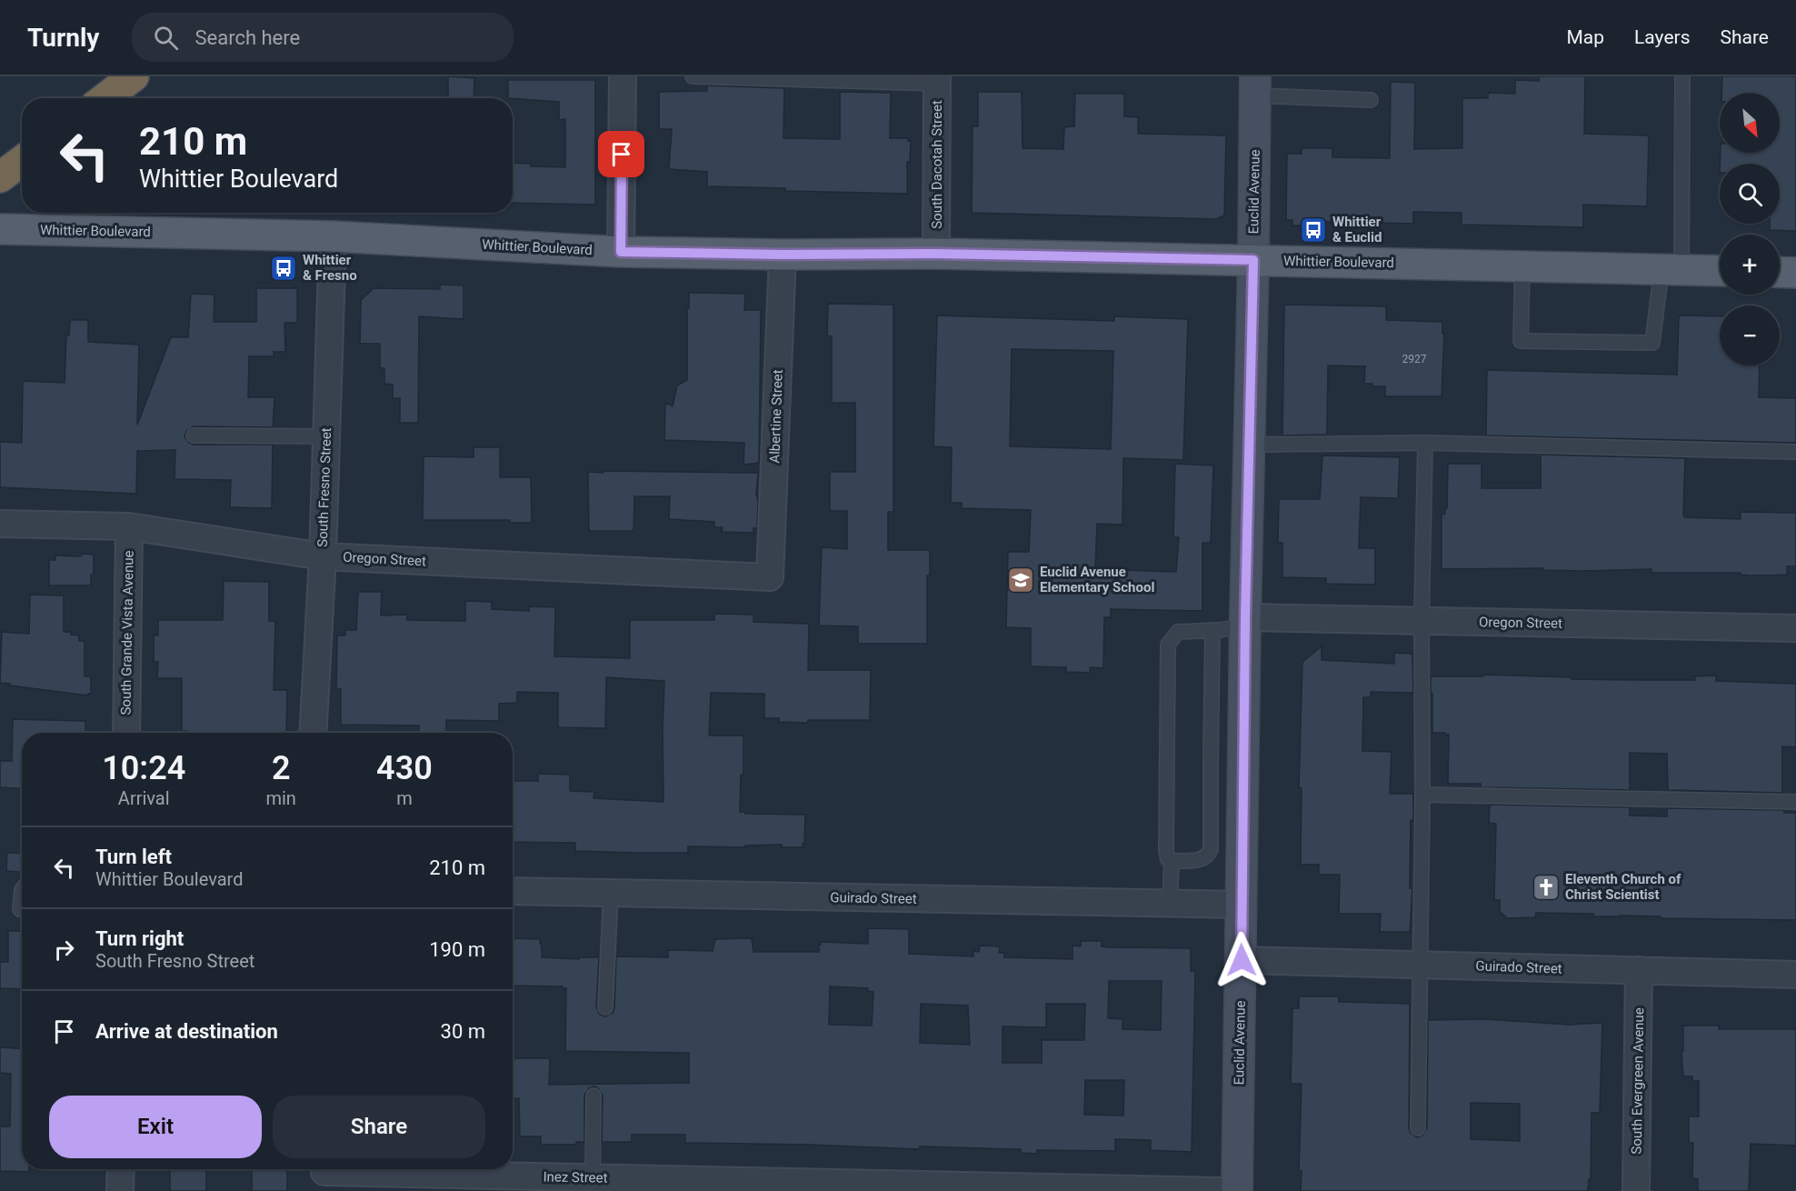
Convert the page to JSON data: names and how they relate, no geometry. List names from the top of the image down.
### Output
{
  "streets": {
    "main road": ["Whittier Boulevard"],
    "street": [
      "South Dacotah Street",
      "Euclid Avenue",
      "Albertine Street",
      "South Fresno Street",
      "Oregon Street",
      "South Grande Vista Avenue",
      "Guirado Street",
      "South Evergreen Avenue",
      "Inez Street"
    ]
  },
  "crossings": [
    ["South Dacotah Street", "Whittier Boulevard"],
    ["Euclid Avenue", "Whittier Boulevard"],
    ["Euclid Avenue", "Oregon Street"],
    ["Euclid Avenue", "Guirado Street"],
    ["Whittier Boulevard", "Albertine Street"],
    ["Whittier Boulevard", "South Fresno Street"],
    ["Albertine Street", "Oregon Street"],
    ["South Fresno Street", "Oregon Street"],
    ["Oregon Street", "South Grande Vista Avenue"],
    ["Guirado Street", "South Evergreen Avenue"]
  ],
  "places": {
    "bus stop": ["Whittier & Euclid", "Whittier & Fresno"],
    "school or university": ["Euclid Avenue Elementary School"],
    "church": ["Eleventh Church of Christ Scientist"]
  },
  "house_numbers": ["2927"],
  "north": "bottom right",
  "page": {
    "header": "Turnly",
    "search": "Search here",
    "nav": ["Map", "Layers", "Share"],
    "map_buttons": ["+", "−"],
    "turn": ["210 m", "Whittier Boulevard"],
    "eta": [
      "10:24",
      "Arrival",
      "2",
      "min",
      "430",
      "m"
    ],
    "list": [
      {
        "name": "Turn left",
        "note": "Whittier Boulevard",
        "value": "210 m"
      },
      {
        "name": "Turn right",
        "note": "South Fresno Street",
        "value": "190 m"
      },
      {
        "name": "Arrive at destination",
        "value": "30 m"
      }
    ],
    "buttons": ["Exit", "Share"]
  }
}
